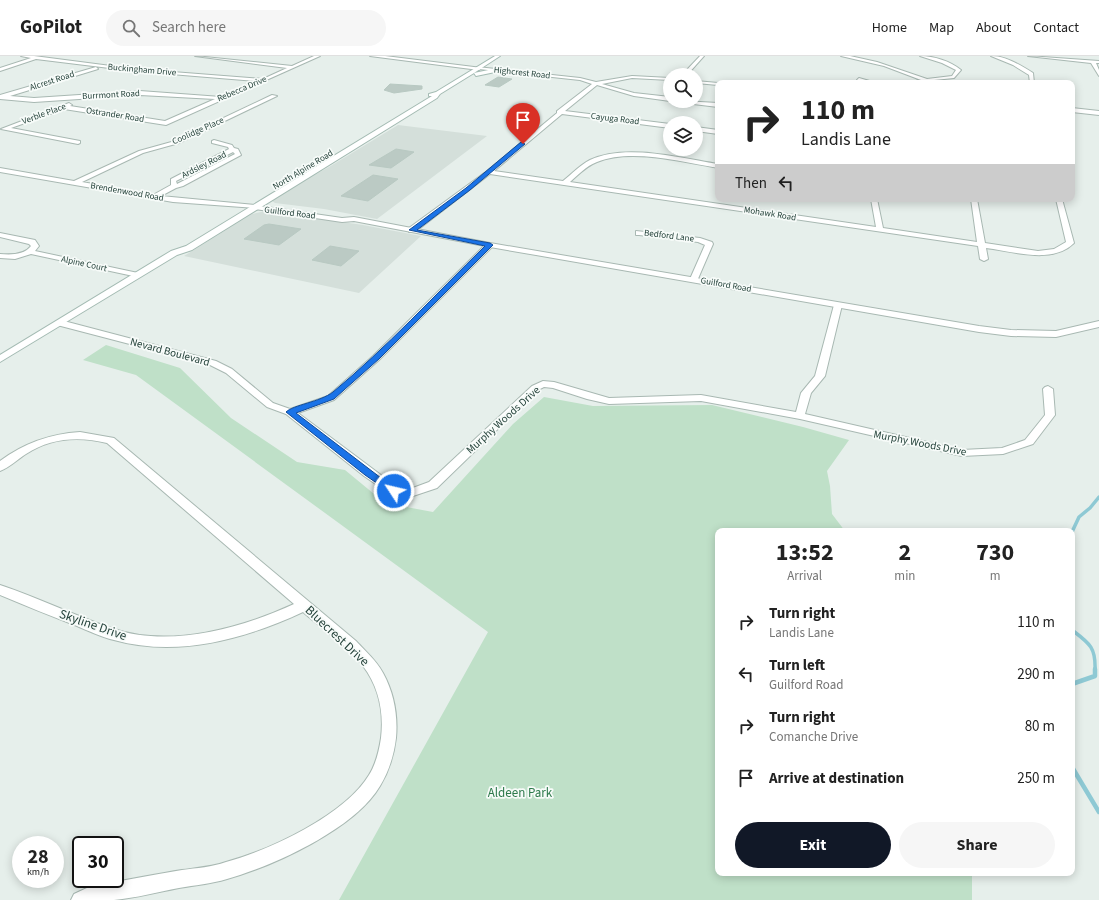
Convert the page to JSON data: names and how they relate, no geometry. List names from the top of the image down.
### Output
{
  "streets": {
    "main road": ["Highcrest Road", "North Alpine Road", "Guilford Road"],
    "street": [
      "Buckingham Drive",
      "Alcrest Road",
      "Rebecca Drive",
      "Burrmont Road",
      "Verble Place",
      "Ostrander Road",
      "Cayuga Road",
      "Coolidge Place",
      "Ardsley Road",
      "Brendenwood Road",
      "Mohawk Road",
      "Bedford Lane",
      "Alpine Court",
      "Nevard Boulevard",
      "Murphy Woods Drive",
      "Skyline Drive",
      "Bluecrest Drive"
    ]
  },
  "crossings": [
    ["Buckingham Drive", "Alcrest Road"],
    ["Buckingham Drive", "Rebecca Drive"],
    ["Highcrest Road", "North Alpine Road"],
    ["Alcrest Road", "Burrmont Road"],
    ["Rebecca Drive", "Burrmont Road"],
    ["Rebecca Drive", "Ostrander Road"],
    ["Burrmont Road", "Verble Place"],
    ["Verble Place", "Ostrander Road"],
    ["Coolidge Place", "Brendenwood Road"],
    ["Ardsley Road", "Brendenwood Road"],
    ["North Alpine Road", "Brendenwood Road"],
    ["North Alpine Road", "Guilford Road"],
    ["North Alpine Road", "Alpine Court"],
    ["North Alpine Road", "Nevard Boulevard"],
    ["Brendenwood Road", "Guilford Road"],
    ["Guilford Road", "Bedford Lane"],
    ["Nevard Boulevard", "Murphy Woods Drive"],
    ["Skyline Drive", "Bluecrest Drive"]
  ],
  "parks": ["Aldeen Park"],
  "page": {
    "header": "GoPilot",
    "search": "Search here",
    "nav": [
      "Home",
      "Map",
      "About",
      "Contact"
    ],
    "turn": ["110 m", "Landis Lane"],
    "then": "Then",
    "eta": [
      "13:52",
      "Arrival",
      "2",
      "min",
      "730",
      "m"
    ],
    "list": [
      {
        "name": "Turn right",
        "note": "Landis Lane",
        "value": "110 m"
      },
      {
        "name": "Turn left",
        "note": "Guilford Road",
        "value": "290 m"
      },
      {
        "name": "Turn right",
        "note": "Comanche Drive",
        "value": "80 m"
      },
      {
        "name": "Arrive at destination",
        "value": "250 m"
      }
    ],
    "buttons": ["Exit", "Share"],
    "speed": "28 km/h",
    "limit": "30"
  }
}
